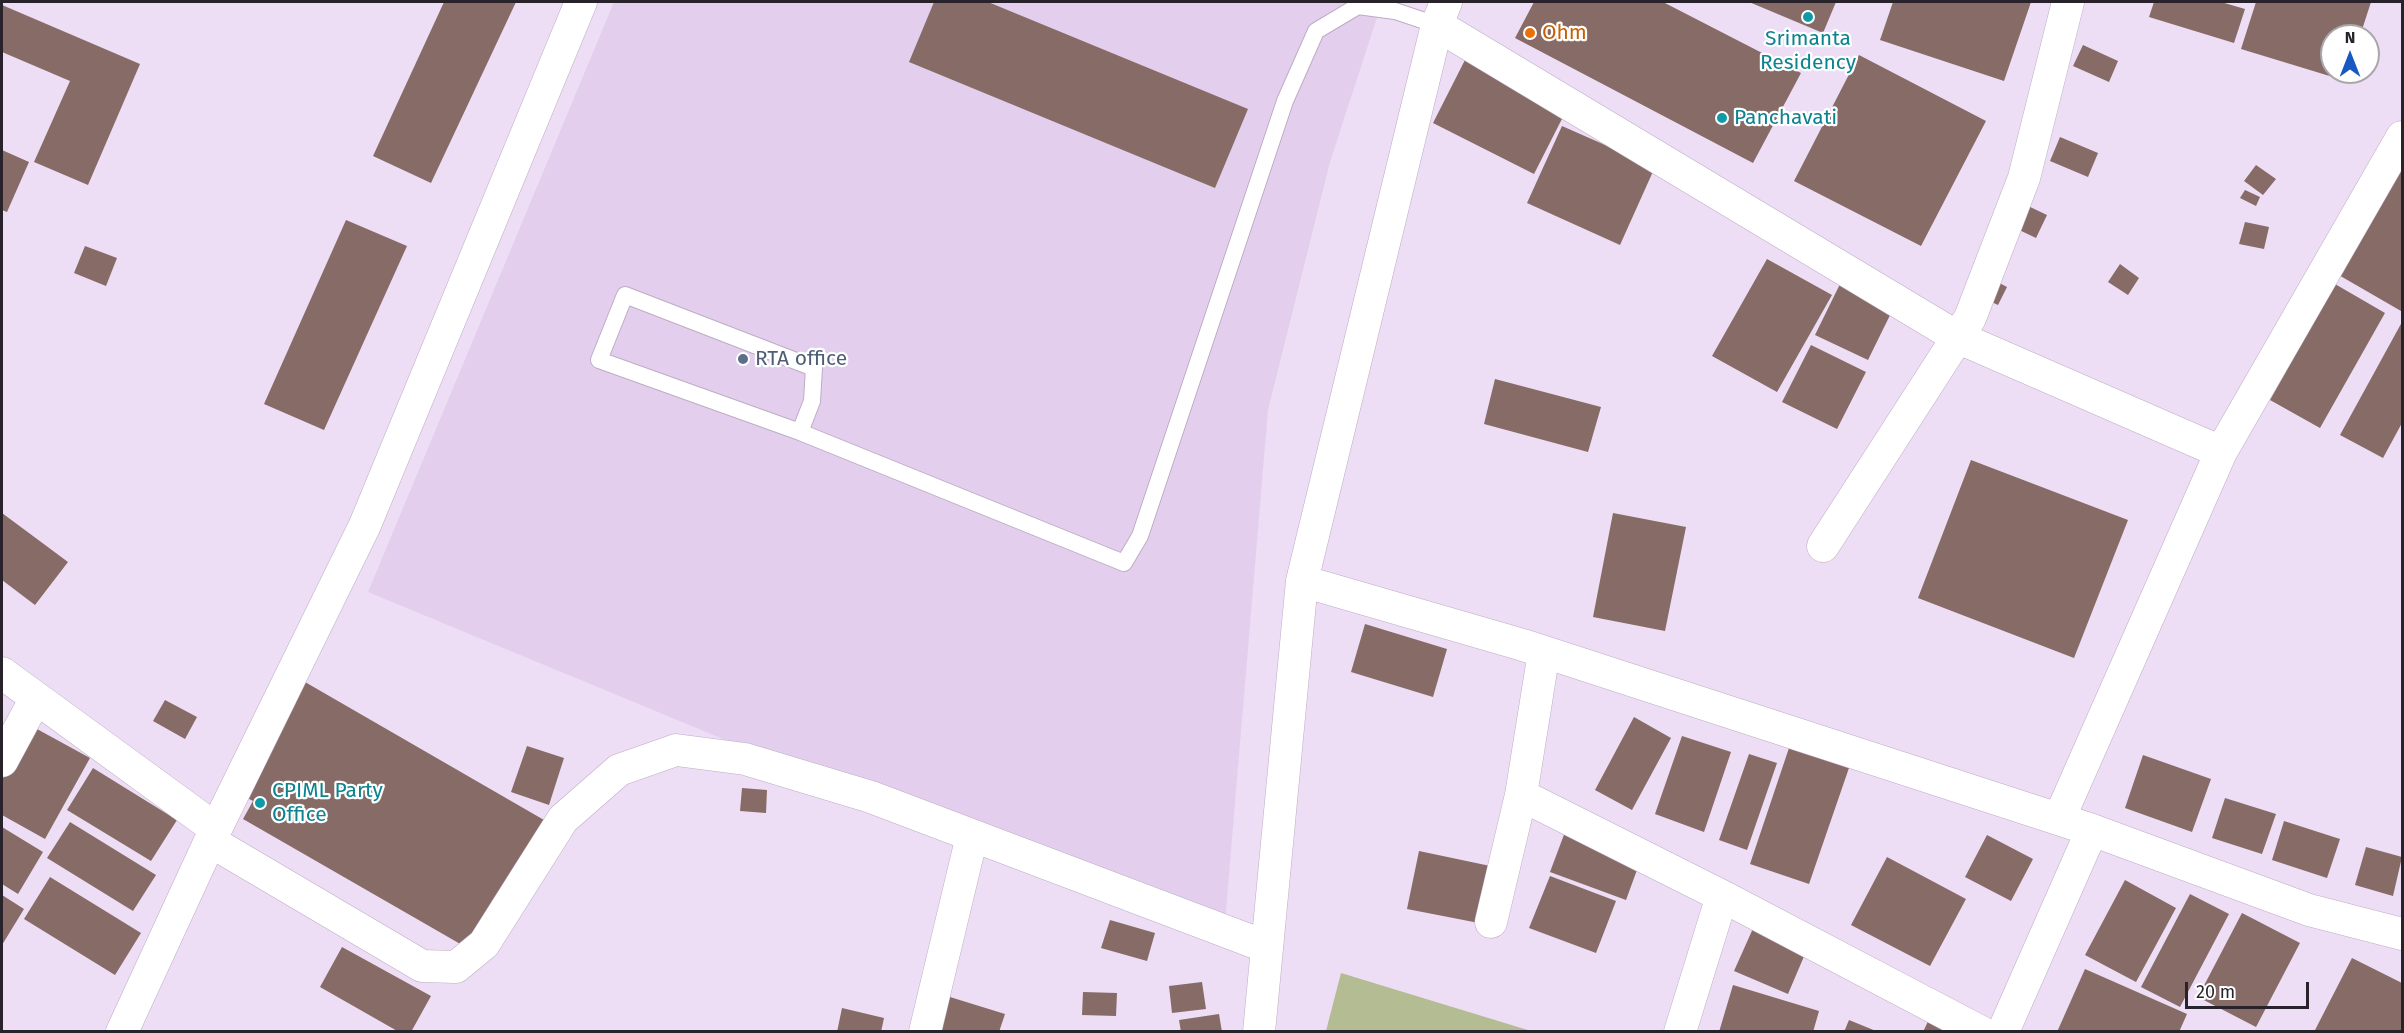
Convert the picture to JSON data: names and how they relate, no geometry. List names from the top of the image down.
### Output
{
  "places": [
    "Srimanta Residency",
    "Ohm",
    "Panchavati",
    "RTA office",
    "CPIML Party Office"
  ],
  "scale_bar": "20 m",
  "north": "top"
}
